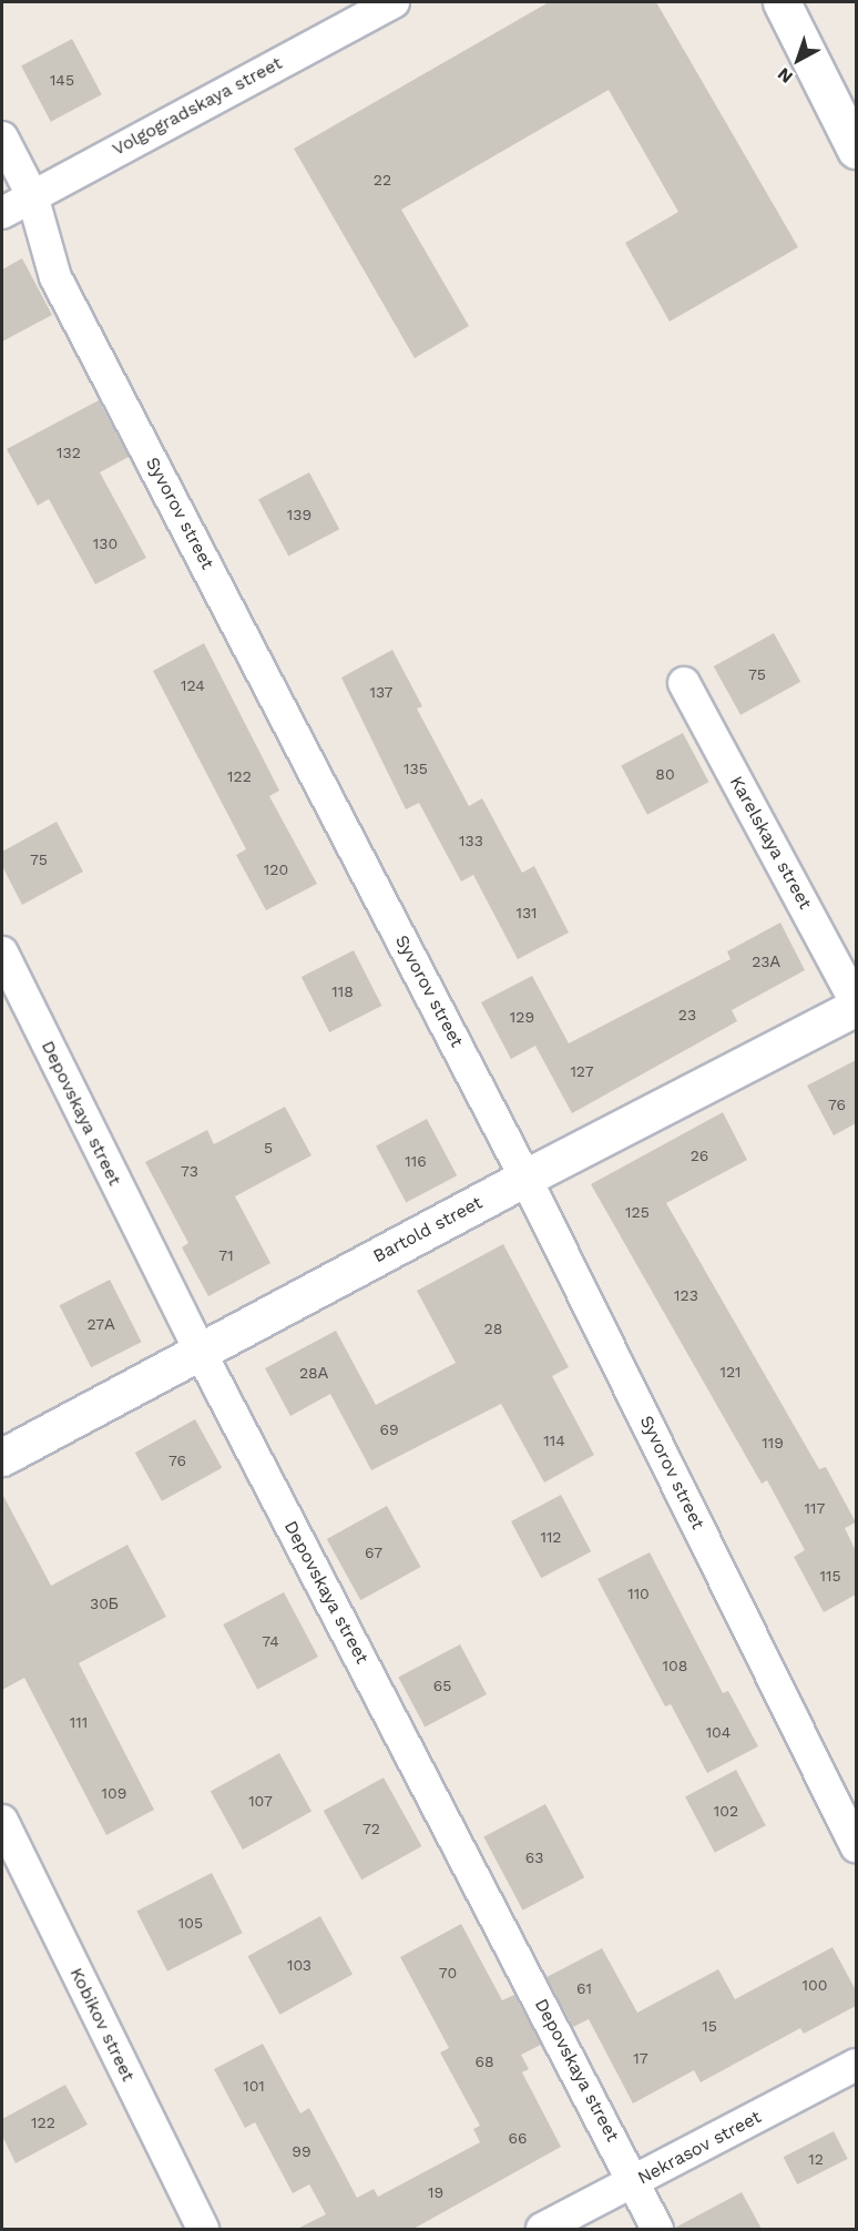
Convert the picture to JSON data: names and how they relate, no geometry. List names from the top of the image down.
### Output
{
  "streets": {
    "street": [
      "Volgogradskaya street",
      "Syvorov street",
      "Karelskaya street",
      "Depovskaya street",
      "Bartold street",
      "Kobikov street",
      "Nekrasov street"
    ]
  },
  "crossings": [
    ["Volgogradskaya street", "Syvorov street"],
    ["Syvorov street", "Bartold street"],
    ["Depovskaya street", "Bartold street"],
    ["Depovskaya street", "Nekrasov street"]
  ],
  "house_numbers": [
    "145",
    "22",
    "132",
    "139",
    "130",
    "75",
    "124",
    "137",
    "135",
    "80",
    "122",
    "133",
    "75",
    "120",
    "131",
    "23А",
    "118",
    "23",
    "129",
    "127",
    "76",
    "5",
    "26",
    "116",
    "73",
    "125",
    "71",
    "123",
    "27А",
    "28",
    "121",
    "28А",
    "69",
    "114",
    "119",
    "76",
    "117",
    "112",
    "67",
    "115",
    "110",
    "30Б",
    "74",
    "108",
    "65",
    "111",
    "104",
    "109",
    "107",
    "102",
    "72",
    "63",
    "105",
    "103",
    "70",
    "100",
    "61",
    "15",
    "17",
    "68",
    "101",
    "122",
    "66",
    "99",
    "12",
    "19"
  ],
  "north": "bottom left"
}
